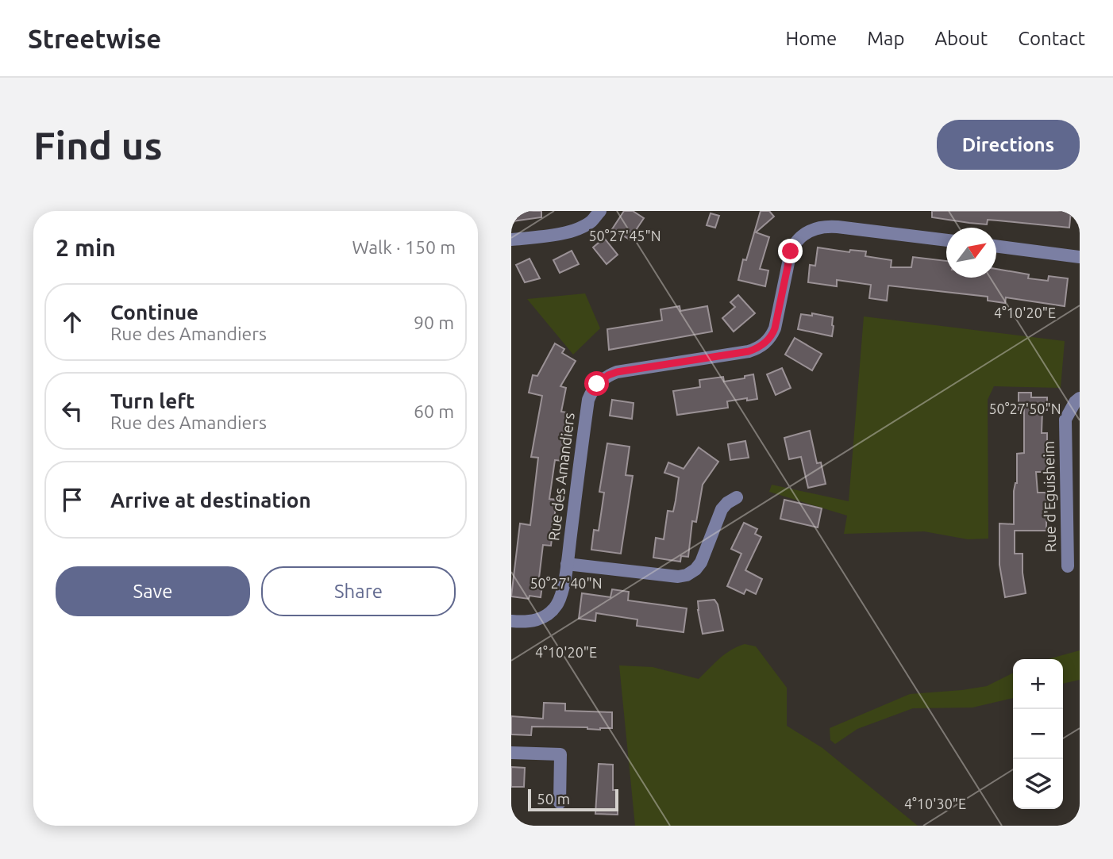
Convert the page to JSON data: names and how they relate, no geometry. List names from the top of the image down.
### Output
{
  "streets": {
    "street": ["Rue des Amandiers", "Rue d'Eguisheim"]
  },
  "scale_bar": "50 m",
  "north": "top right",
  "page": {
    "header": "Streetwise",
    "nav": [
      "Home",
      "Map",
      "About",
      "Contact"
    ],
    "buttons": [
      "Directions",
      ["Save", "Share"]
    ],
    "title": "Find us",
    "heading": ["2 min", "Walk · 150 m"],
    "list": [
      ["Continue", "Rue des Amandiers", "90 m"],
      ["Turn left", "Rue des Amandiers", "60 m"],
      "Arrive at destination"
    ],
    "map_buttons": ["+", "−"],
    "scale": "50 m"
  },
  "coordinates": [
    "50°27'45\"N",
    "4°10'20\"E",
    "50°27'50\"N",
    "50°27'40\"N",
    "4°10'30\"E"
  ]
}
